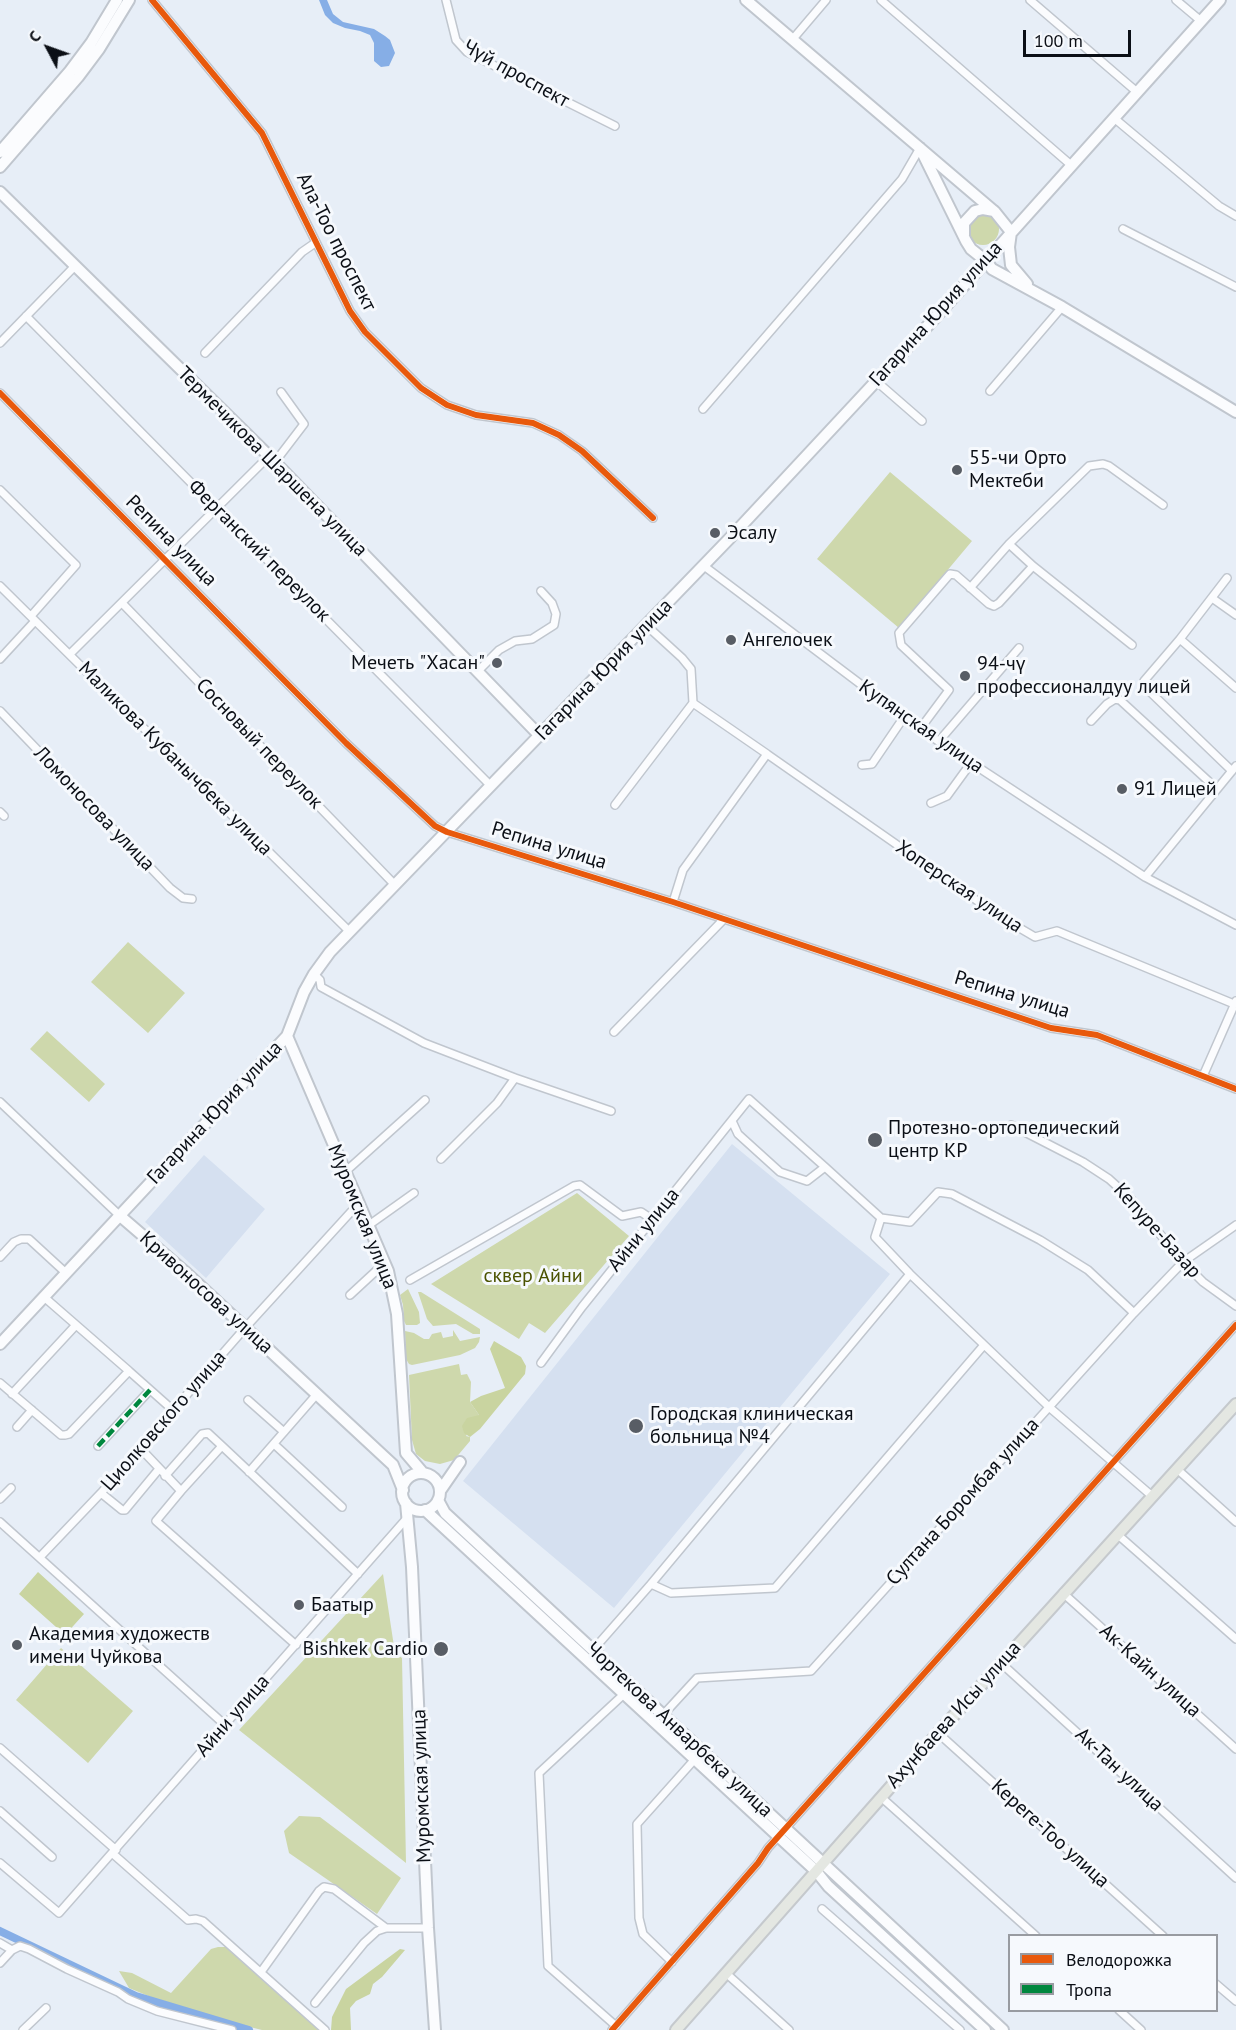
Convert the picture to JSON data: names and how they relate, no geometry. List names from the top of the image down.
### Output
{
  "streets": {
    "main road": [
      "Гагарина Юрия улица",
      "Термечикова Шаршена улица",
      "Муромская улица",
      "Кривоносова улица",
      "Ахунбаева Исы улица",
      "Чортекова Анварбека улица"
    ],
    "street": [
      "Чүй проспект",
      "Ала-Тоо проспект",
      "Репина улица",
      "Ферганский переулок",
      "Купянская улица",
      "Сосновый переулок",
      "Маликова Кубанычбека улица",
      "Ломоносова улица",
      "Хоперская улица",
      "Айни улица",
      "Кепуре-Базар",
      "Циолковского улица",
      "Султана Боромбая улица",
      "Ак-Кайн улица",
      "Ак-Тан улица",
      "Кереге-Тоо улица"
    ]
  },
  "crossings": [
    ["Гагарина Юрия улица", "Термечикова Шаршена улица"],
    ["Гагарина Юрия улица", "Репина улица"],
    ["Гагарина Юрия улица", "Ферганский переулок"],
    ["Гагарина Юрия улица", "Купянская улица"],
    ["Гагарина Юрия улица", "Сосновый переулок"],
    ["Гагарина Юрия улица", "Маликова Кубанычбека улица"],
    ["Гагарина Юрия улица", "Муромская улица"],
    ["Гагарина Юрия улица", "Кривоносова улица"],
    ["Репина улица", "Хоперская улица"],
    ["Муромская улица", "Айни улица"],
    ["Муромская улица", "Кривоносова улица"],
    ["Муромская улица", "Циолковского улица"],
    ["Муромская улица", "Чортекова Анварбека улица"],
    ["Кепуре-Базар", "Султана Боромбая улица"],
    ["Кривоносова улица", "Циолковского улица"],
    ["Кривоносова улица", "Чортекова Анварбека улица"],
    ["Султана Боромбая улица", "Чортекова Анварбека улица"],
    ["Ак-Кайн улица", "Ахунбаева Исы улица"],
    ["Ахунбаева Исы улица", "Чортекова Анварбека улица"],
    ["Ахунбаева Исы улица", "Ак-Тан улица"],
    ["Ахунбаева Исы улица", "Кереге-Тоо улица"]
  ],
  "parks": ["сквер Айни"],
  "places": [
    "55-чи Орто Мектеби",
    "Эсалу",
    "Ангелочек",
    "Мечеть \"Хасан\"",
    "94-чү профессионалдуу лицей",
    "91 Лицей",
    "Протезно-ортопедический центр КР",
    "Городская клиническая больница №4",
    "Баатыр",
    "Академия художеств имени Чуйкова",
    "Bishkek Cardio"
  ],
  "legend": ["Велодорожка", "Тропа"],
  "scale_bar": "100 m",
  "north": "top left"
}
